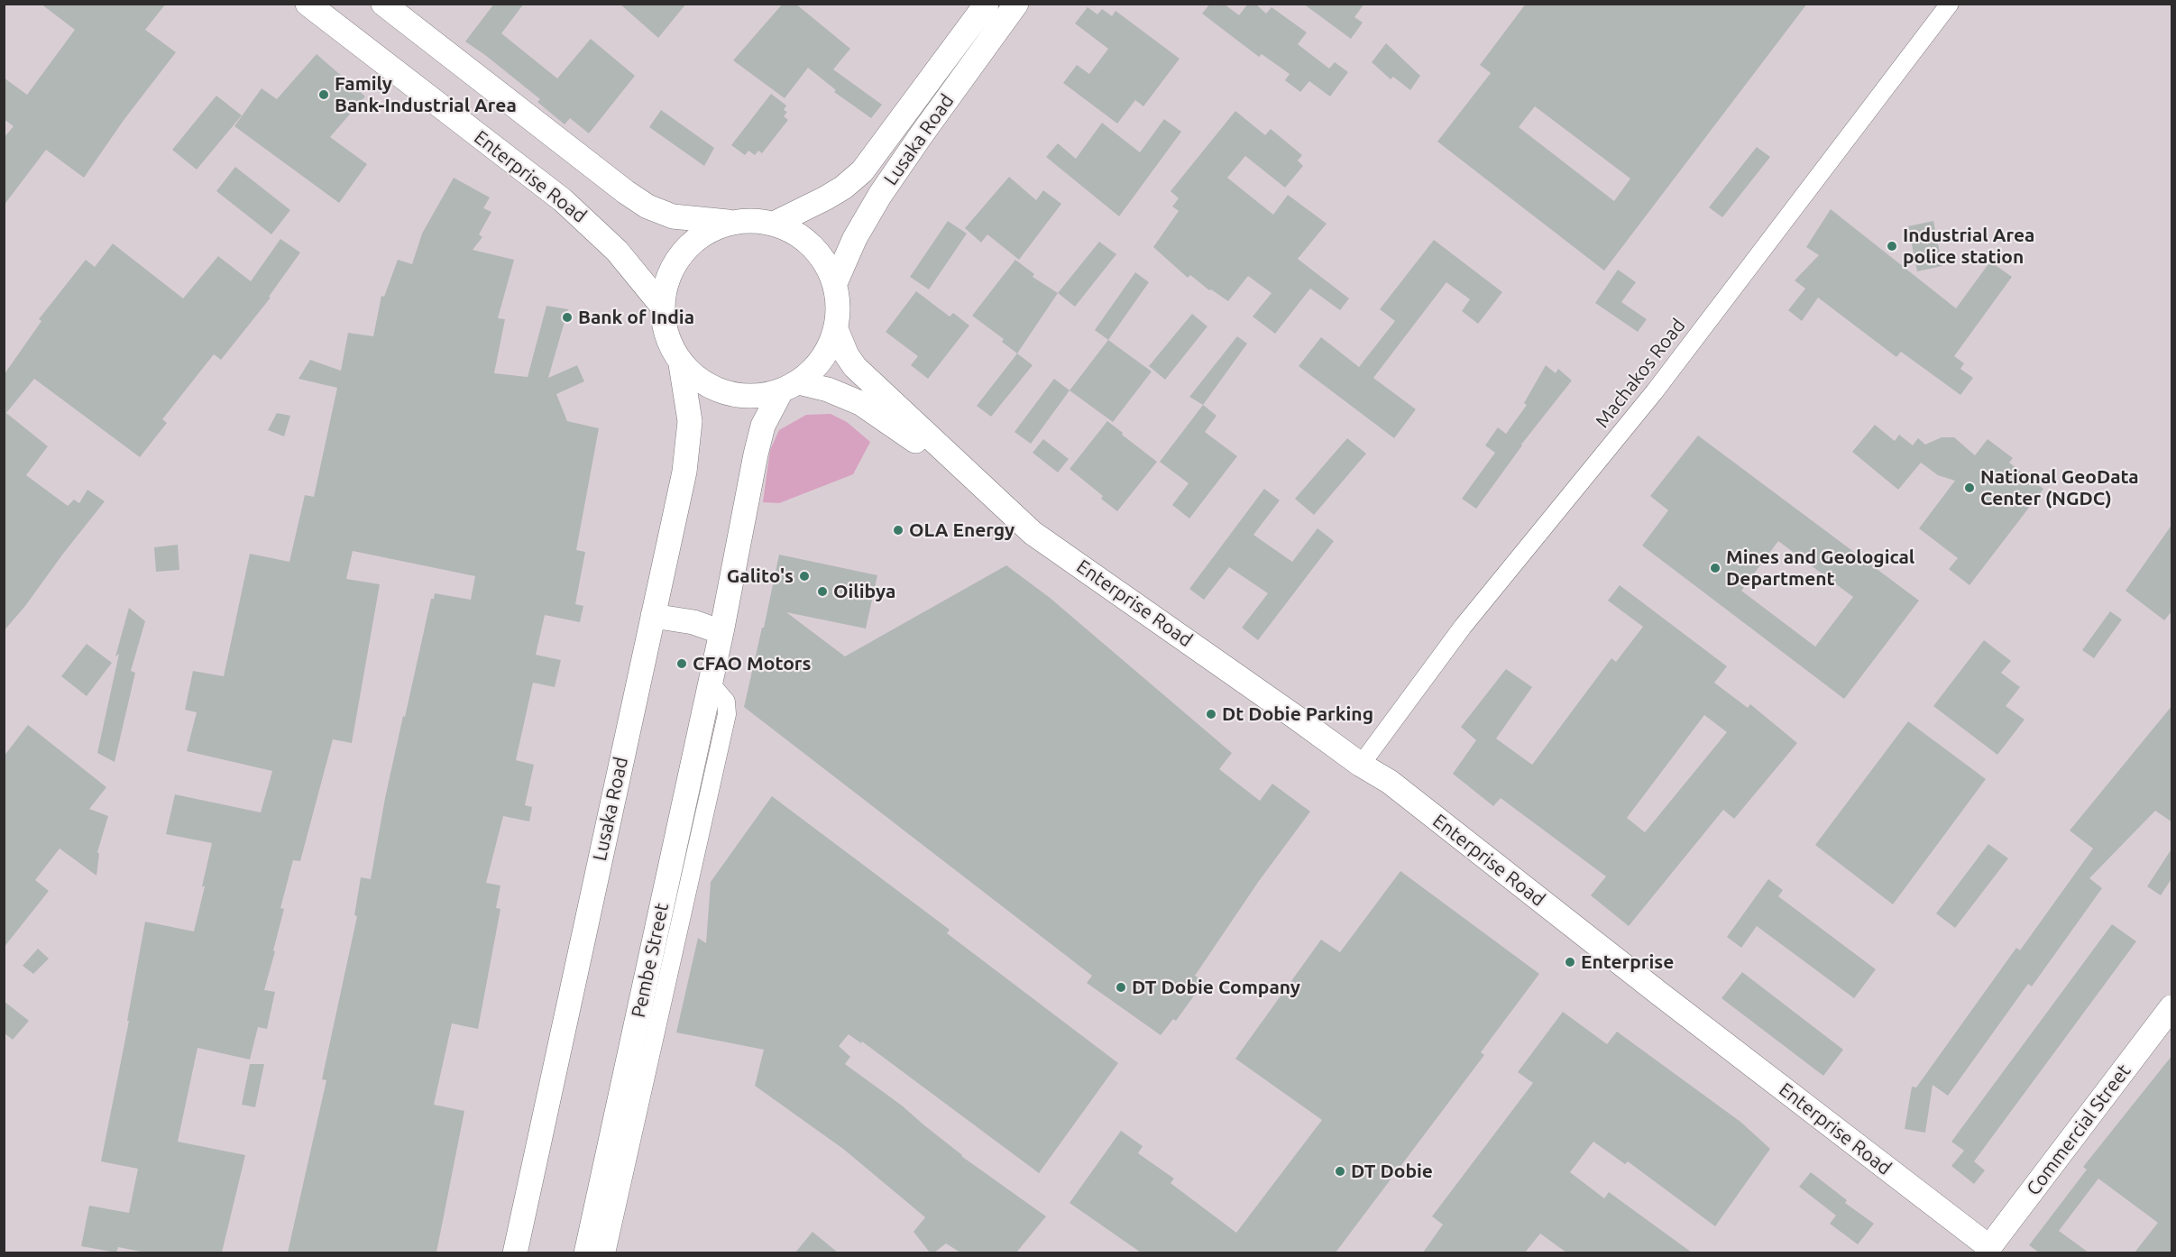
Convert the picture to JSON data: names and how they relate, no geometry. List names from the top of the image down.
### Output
{
  "streets": {
    "main road": ["Lusaka Road", "Enterprise Road", "Commercial Street"],
    "street": ["Machakos Road"]
  },
  "crossings": [
    ["Lusaka Road", "Enterprise Road"],
    ["Enterprise Road", "Machakos Road"],
    ["Enterprise Road", "Commercial Street"]
  ],
  "places": [
    "Family Bank-Industrial Area",
    "Industrial Area police station",
    "Bank of India",
    "National GeoData Center (NGDC)",
    "OLA Energy",
    "Mines and Geological Department",
    "Galito's",
    "Oilibya",
    "CFAO Motors",
    "Dt Dobie Parking",
    "Enterprise",
    "DT Dobie Company",
    "DT Dobie"
  ]
}
